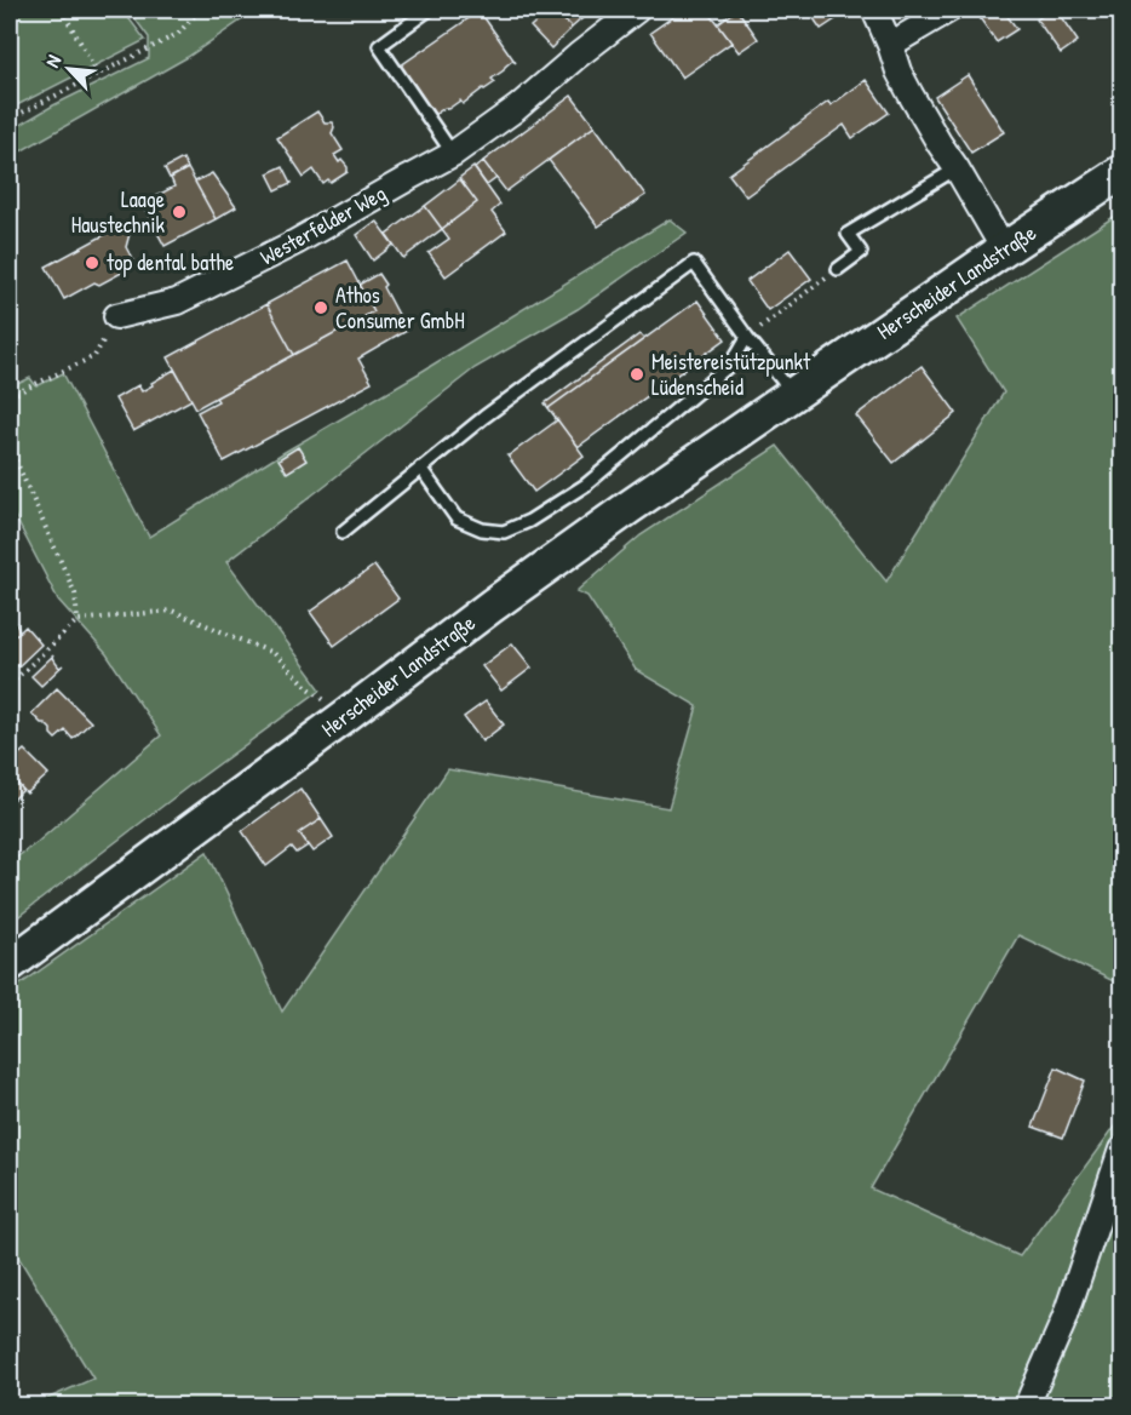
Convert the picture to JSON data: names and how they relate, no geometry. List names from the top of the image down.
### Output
{
  "streets": {
    "main road": ["Herscheider Landstraße"],
    "street": ["Westerfelder Weg"]
  },
  "places": [
    "Laage Haustechnik",
    "top dental bathe",
    "Athos Consumer GmbH",
    "Meistereistützpunkt Lüdenscheid"
  ],
  "north": "top left"
}
